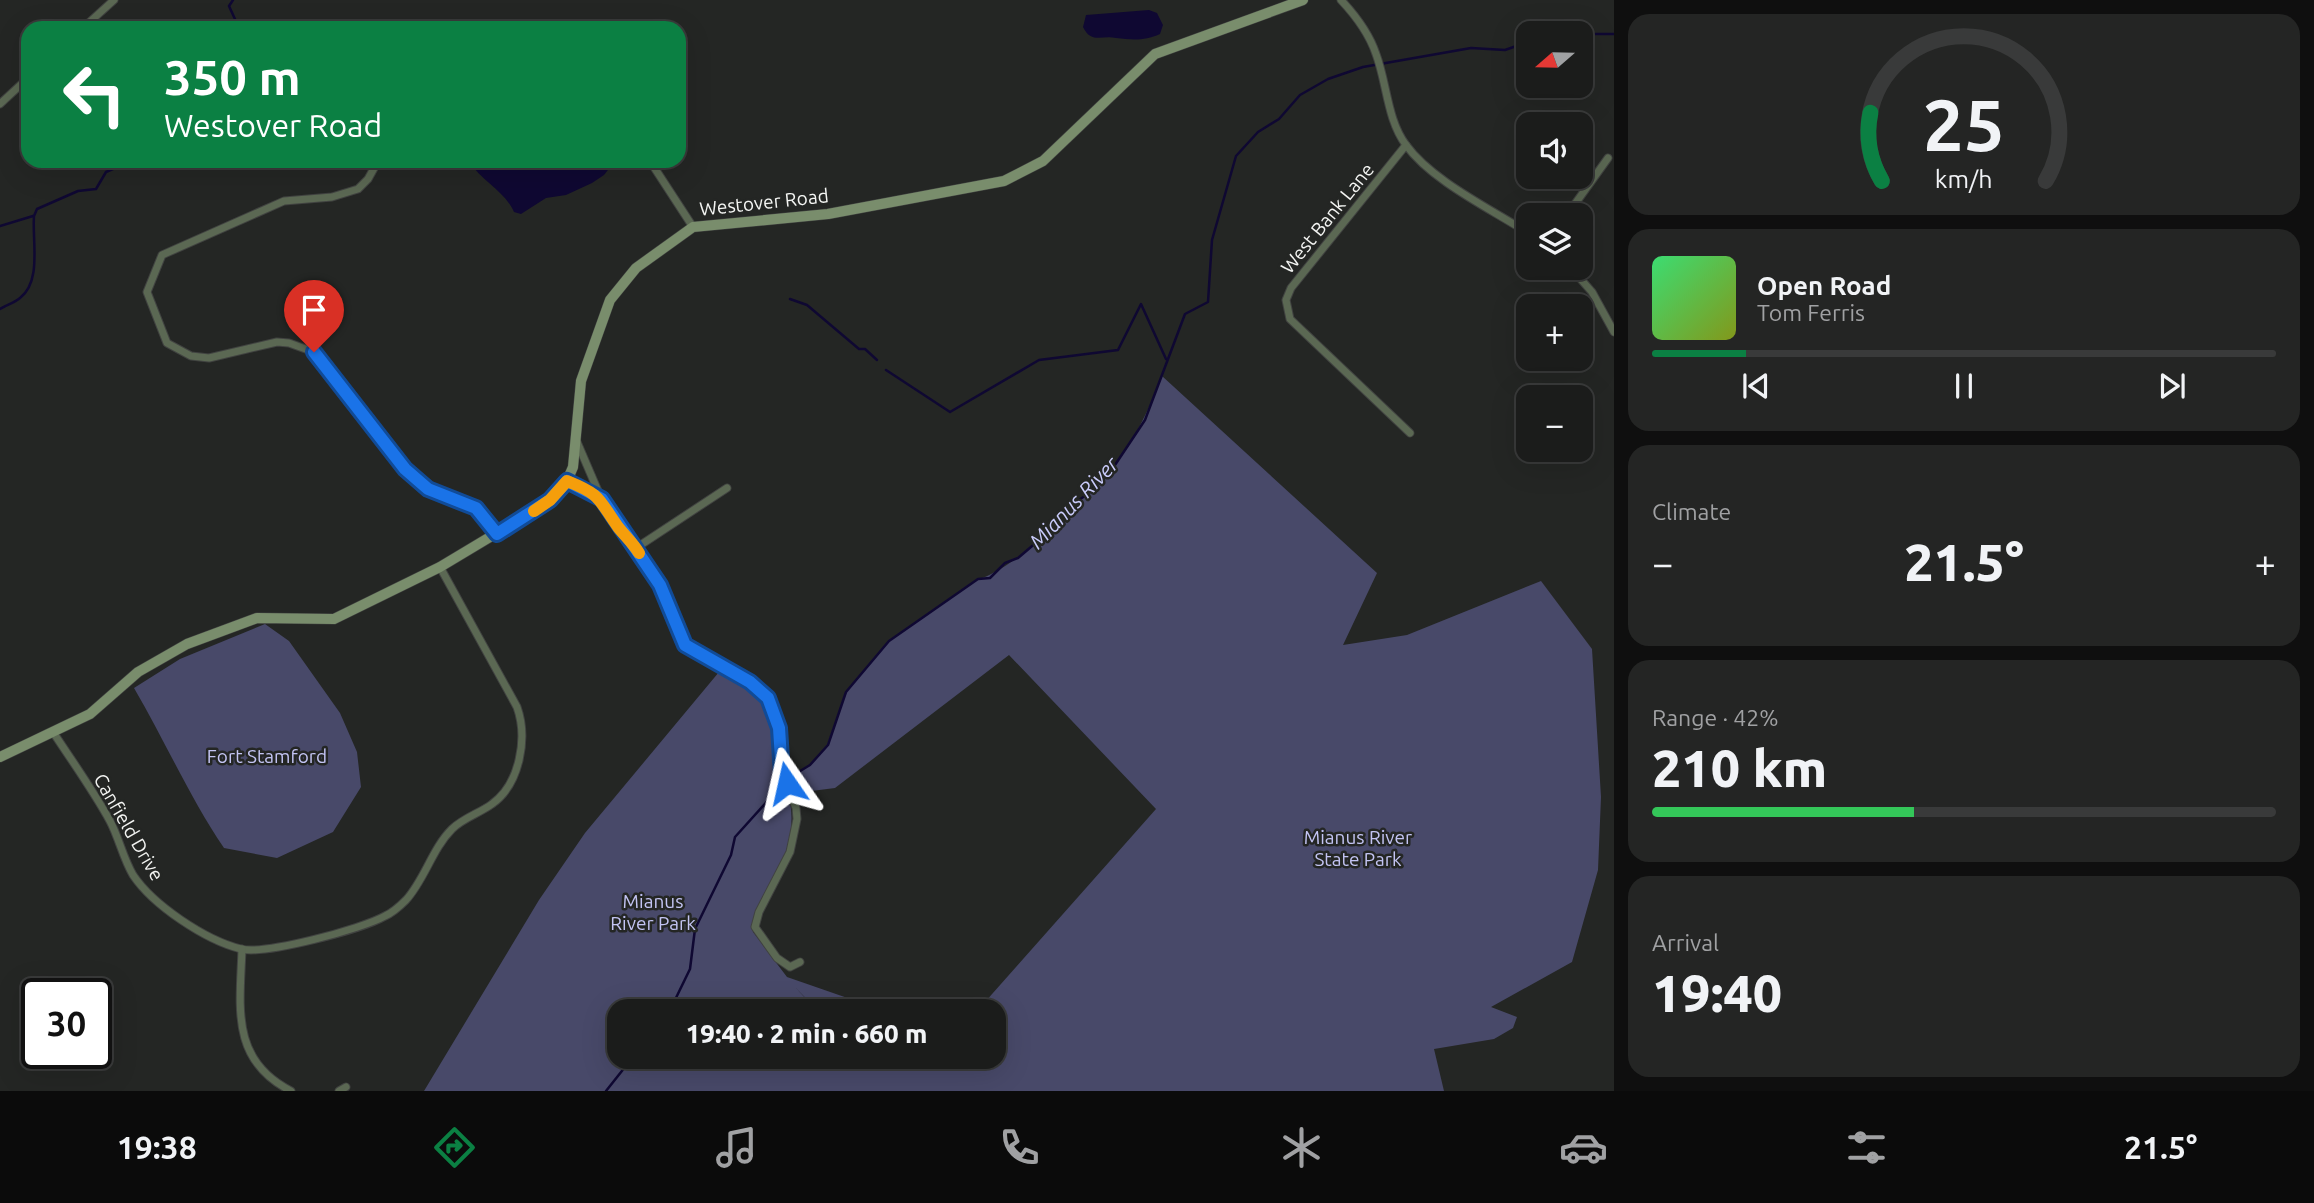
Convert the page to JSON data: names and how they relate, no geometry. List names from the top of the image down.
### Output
{
  "streets": {
    "street": ["Westover Road", "West Bank Lane", "Canfield Drive"]
  },
  "water": ["Mianus River"],
  "parks": ["Fort Stamford", "Mianus River State Park", "Mianus River Park"],
  "north": "left",
  "page": {
    "map_buttons": ["+", "−"],
    "turn": ["350 m", "Westover Road"],
    "song": ["Open Road", "Tom Ferris"],
    "tile": [
      "Climate",
      ["Range · 42%", "210 km"],
      ["Arrival", "19:40"]
    ],
    "heat": ["−", "21.5°", "+"],
    "limit": "30",
    "trip": "19:40 · 2 min · 660 m",
    "tabs": ["19:38", "21.5°"],
    "gauge": ["25", "km/h"]
  }
}
